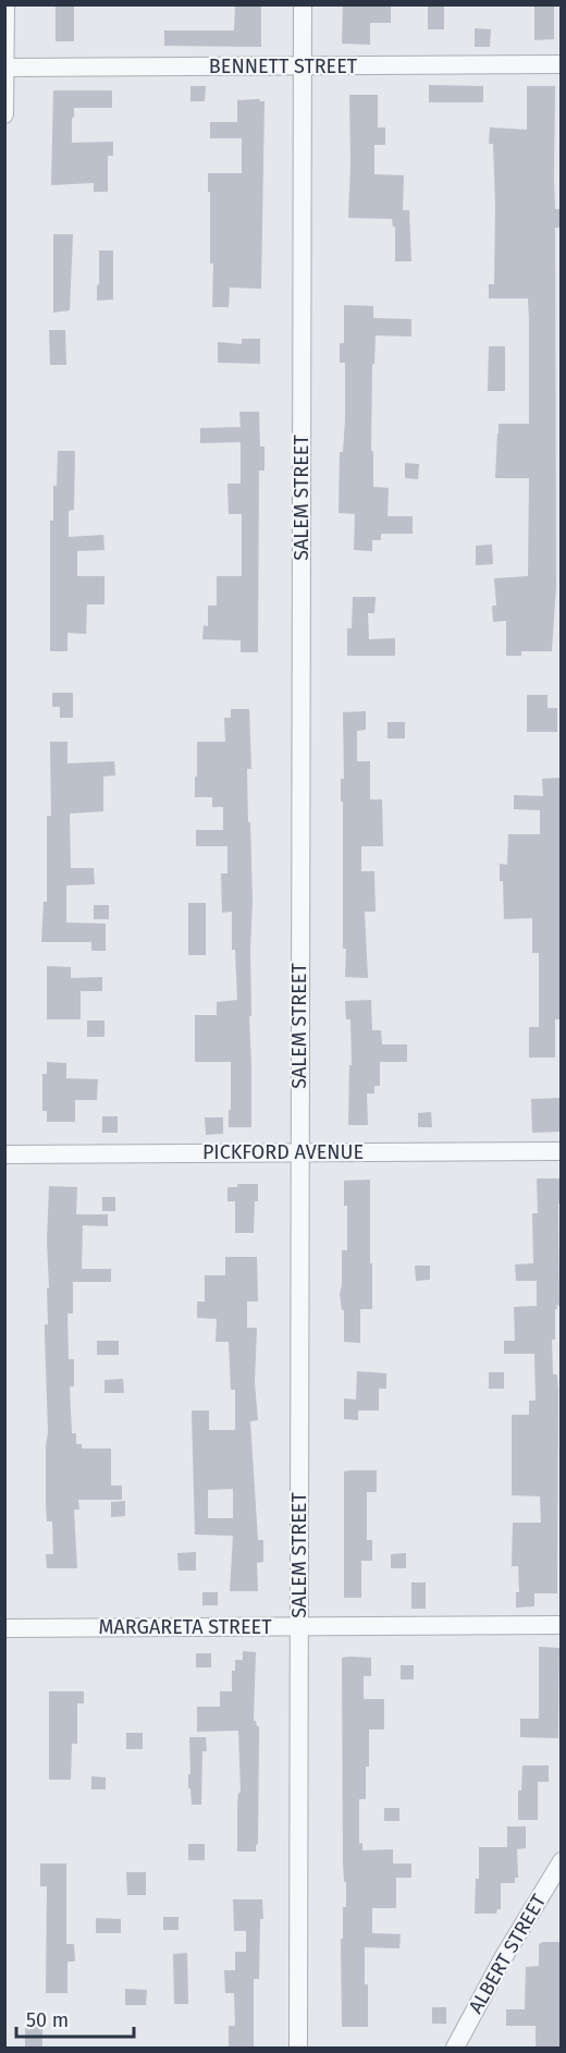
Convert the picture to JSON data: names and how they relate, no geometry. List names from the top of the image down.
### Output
{
  "streets": {
    "street": [
      "BENNETT STREET",
      "SALEM STREET",
      "PICKFORD AVENUE",
      "MARGARETA STREET",
      "ALBERT STREET"
    ]
  },
  "crossings": [
    ["BENNETT STREET", "SALEM STREET"],
    ["SALEM STREET", "PICKFORD AVENUE"],
    ["SALEM STREET", "MARGARETA STREET"]
  ],
  "scale_bar": "50 m"
}
